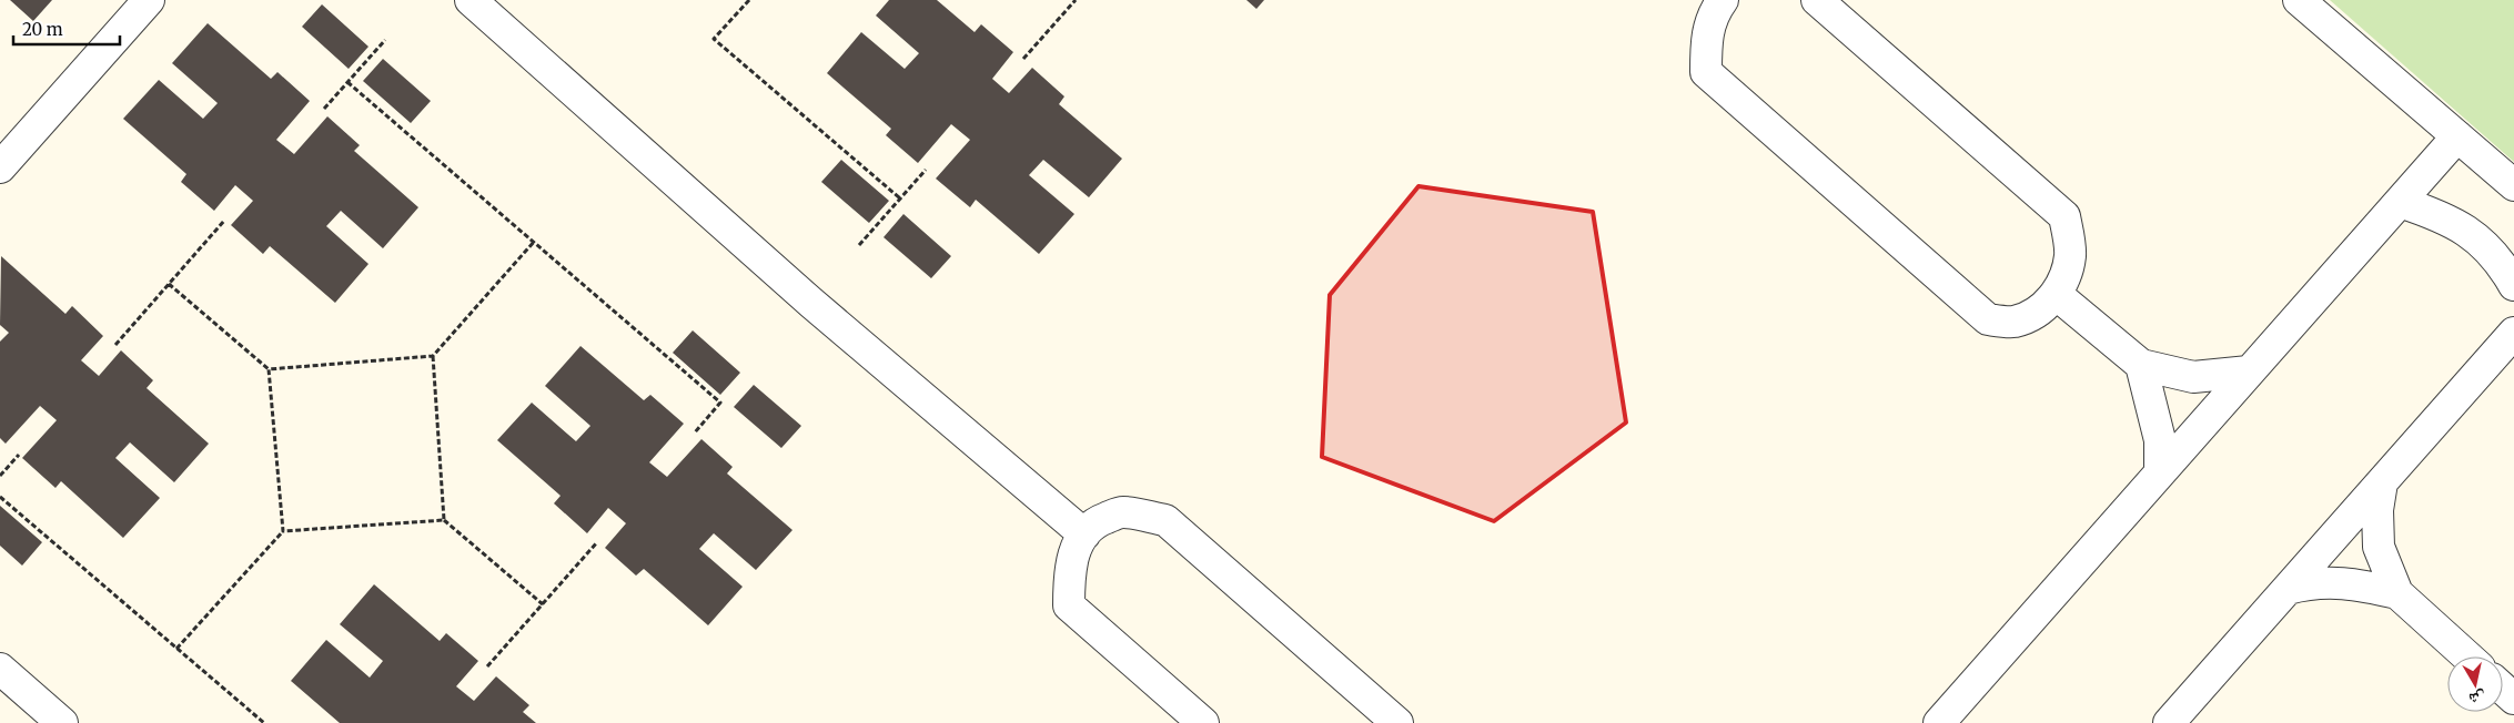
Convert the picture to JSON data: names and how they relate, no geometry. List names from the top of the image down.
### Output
{
  "scale_bar": "20 m",
  "north": "bottom"
}
